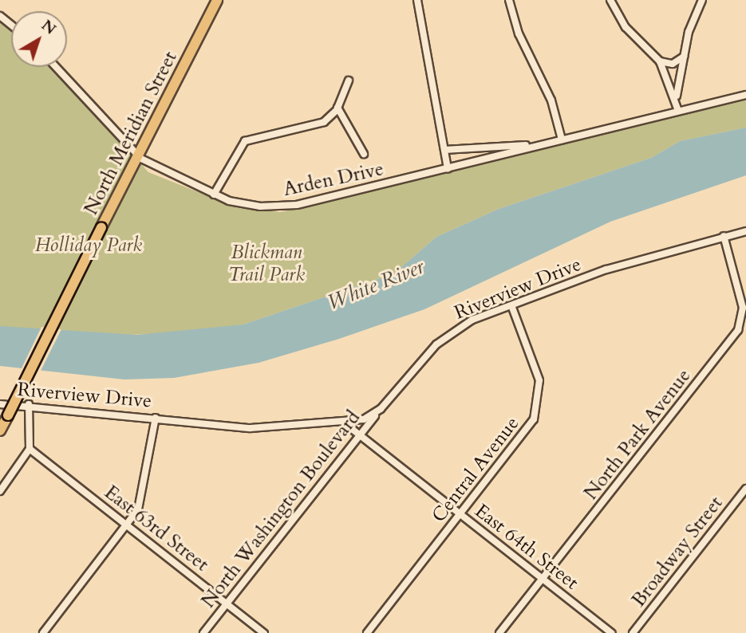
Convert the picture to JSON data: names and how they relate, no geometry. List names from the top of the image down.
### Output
{
  "streets": {
    "main road": ["North Meridian Street"],
    "street": [
      "Arden Drive",
      "Riverview Drive",
      "North Park Avenue",
      "Central Avenue",
      "North Washington Boulevard",
      "East 63rd Street",
      "East 64th Street",
      "Broadway Street"
    ]
  },
  "crossings": [
    ["North Meridian Street", "Arden Drive"],
    ["Riverview Drive", "North Park Avenue"],
    ["Riverview Drive", "Central Avenue"],
    ["Riverview Drive", "North Washington Boulevard"],
    ["Riverview Drive", "East 64th Street"],
    ["North Park Avenue", "East 64th Street"],
    ["Central Avenue", "East 64th Street"],
    ["North Washington Boulevard", "East 63rd Street"],
    ["North Washington Boulevard", "East 64th Street"]
  ],
  "water": ["White River"],
  "parks": ["Holliday Park", "Blickman Trail Park"],
  "north": "top right"
}
